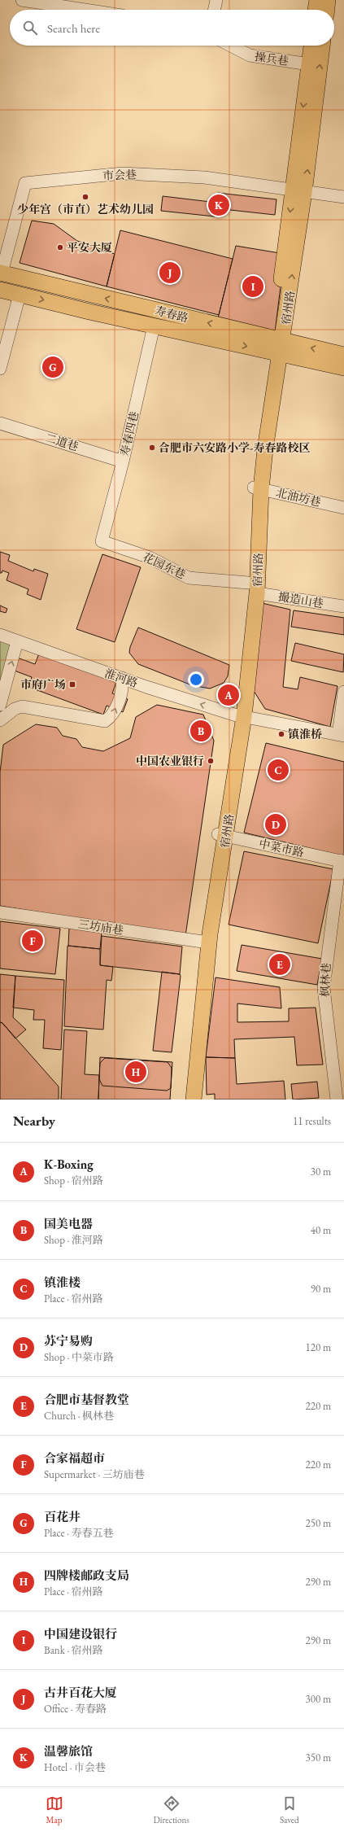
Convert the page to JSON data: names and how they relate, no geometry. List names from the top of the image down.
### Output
{
  "streets": {
    "main road": ["宿州路", "寿春路"],
    "street": [
      "操兵巷",
      "市会巷",
      "寿春四巷",
      "二道巷",
      "北油坊巷",
      "花园东巷",
      "撮造山巷",
      "淮河路",
      "中菜市路",
      "三坊庙巷",
      "枫林巷"
    ]
  },
  "crossings": [
    ["操兵巷", "宿州路"],
    ["市会巷", "宿州路"],
    ["市会巷", "寿春路"],
    ["宿州路", "寿春路"],
    ["宿州路", "北油坊巷"],
    ["宿州路", "花园东巷"],
    ["宿州路", "撮造山巷"],
    ["宿州路", "淮河路"],
    ["宿州路", "中菜市路"],
    ["宿州路", "三坊庙巷"],
    ["寿春路", "寿春四巷"],
    ["寿春四巷", "二道巷"],
    ["寿春四巷", "花园东巷"],
    ["花园东巷", "撮造山巷"],
    ["中菜市路", "枫林巷"]
  ],
  "places": {
    "other": [
      "少年宫（市直）艺术幼儿园",
      "平安大厦",
      "合肥市六安路小学-寿春路校区",
      "镇淮桥",
      "中国农业银行"
    ],
    "transit": ["市府广场"]
  },
  "page": {
    "search": "Search here",
    "pins": [
      "K",
      "J",
      "I",
      "G",
      "A",
      "B",
      "C",
      "D",
      "F",
      "E",
      "H"
    ],
    "heading": ["Nearby", "11 results"],
    "list": [
      {
        "mark": "A",
        "name": "K-Boxing",
        "note": "Shop · 宿州路",
        "value": "30 m"
      },
      {
        "mark": "B",
        "name": "国美电器",
        "note": "Shop · 淮河路",
        "value": "40 m"
      },
      {
        "mark": "C",
        "name": "镇淮楼",
        "note": "Place · 宿州路",
        "value": "90 m"
      },
      {
        "mark": "D",
        "name": "苏宁易购",
        "note": "Shop · 中菜市路",
        "value": "120 m"
      },
      {
        "mark": "E",
        "name": "合肥市基督教堂",
        "note": "Church · 枫林巷",
        "value": "220 m"
      },
      {
        "mark": "F",
        "name": "合家福超市",
        "note": "Supermarket · 三坊庙巷",
        "value": "220 m"
      },
      {
        "mark": "G",
        "name": "百花井",
        "note": "Place · 寿春五巷",
        "value": "250 m"
      },
      {
        "mark": "H",
        "name": "四牌楼邮政支局",
        "note": "Place · 宿州路",
        "value": "290 m"
      },
      {
        "mark": "I",
        "name": "中国建设银行",
        "note": "Bank · 宿州路",
        "value": "290 m"
      },
      {
        "mark": "J",
        "name": "古井百花大厦",
        "note": "Office · 寿春路",
        "value": "300 m"
      },
      {
        "mark": "K",
        "name": "温馨旅馆",
        "note": "Hotel · 市会巷",
        "value": "350 m"
      }
    ],
    "nav": ["Map", "Directions", "Saved"]
  }
}
